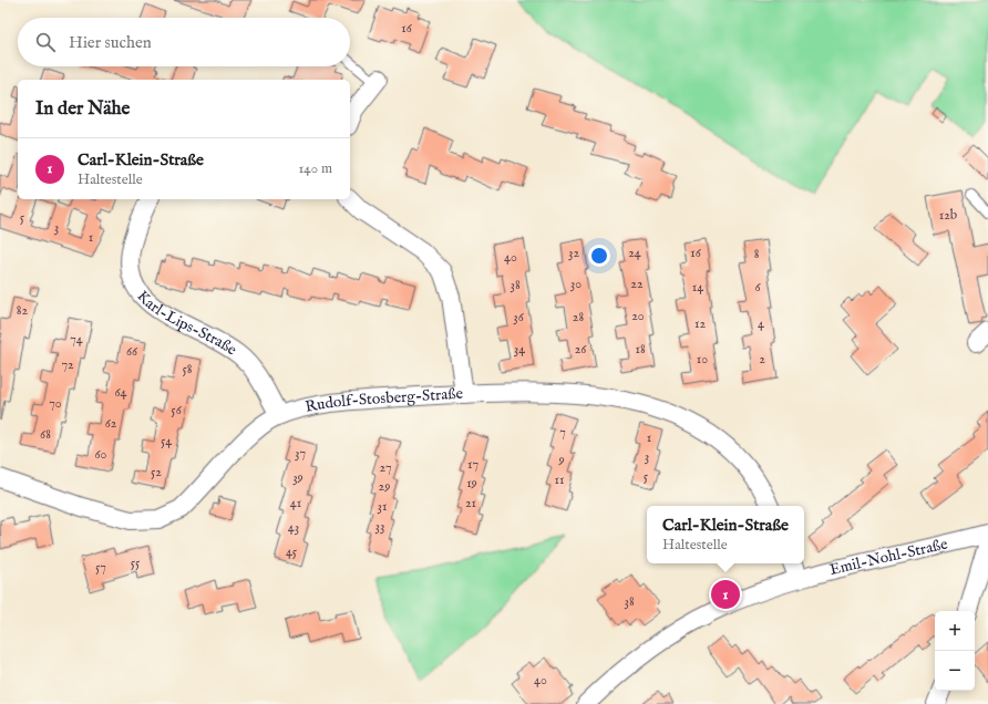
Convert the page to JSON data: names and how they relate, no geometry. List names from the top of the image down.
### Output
{
  "streets": {
    "street": ["Karl-Lips-Straße", "Rudolf-Stosberg-Straße", "Emil-Nohl-Straße"]
  },
  "crossings": [
    ["Karl-Lips-Straße", "Rudolf-Stosberg-Straße"]
  ],
  "house_numbers": [
    "16",
    "12b",
    "5",
    "3",
    "1",
    "32",
    "24",
    "16",
    "8",
    "40",
    "30",
    "22",
    "38",
    "14",
    "6",
    "82",
    "20",
    "36",
    "28",
    "12",
    "4",
    "74",
    "34",
    "26",
    "18",
    "66",
    "10",
    "2",
    "72",
    "58",
    "64",
    "70",
    "56",
    "62",
    "7",
    "68",
    "1",
    "54",
    "37",
    "60",
    "3",
    "9",
    "17",
    "27",
    "52",
    "5",
    "39",
    "11",
    "19",
    "29",
    "41",
    "21",
    "31",
    "33",
    "43",
    "45",
    "55",
    "57",
    "38",
    "40"
  ],
  "page": {
    "search": "Hier suchen",
    "heading": "In der Nähe",
    "list": [
      {
        "mark": "1",
        "name": "Carl-Klein-Straße",
        "note": "Haltestelle",
        "value": "140 m"
      }
    ],
    "popup": ["Carl-Klein-Straße", "Haltestelle"],
    "pins": "1",
    "map_buttons": ["+", "−"]
  }
}
